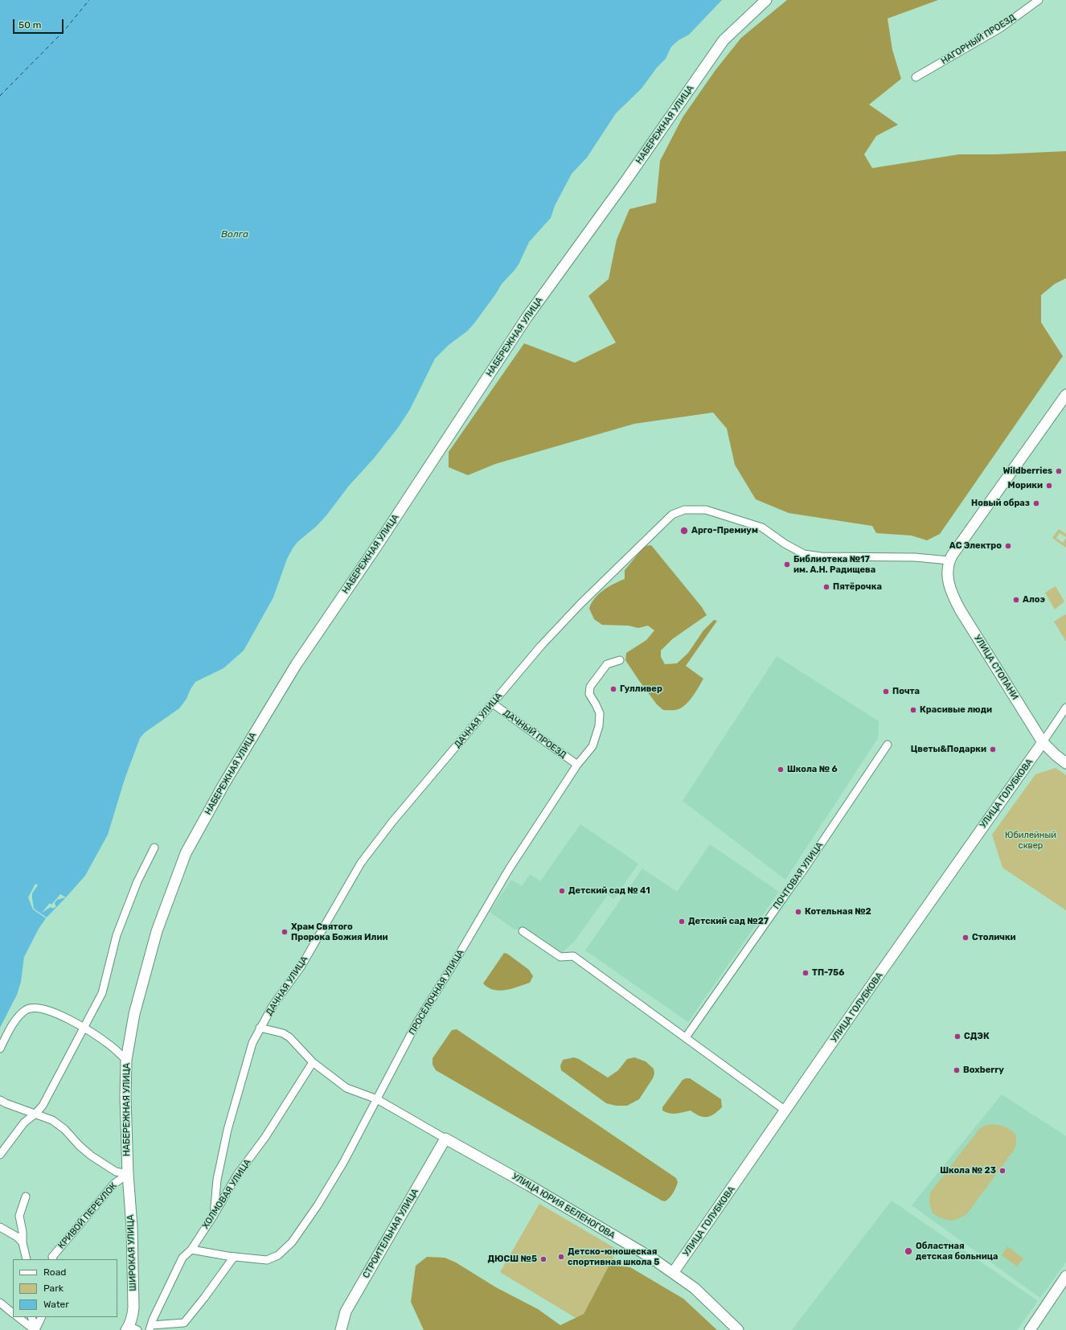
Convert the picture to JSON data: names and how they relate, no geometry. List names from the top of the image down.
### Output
{
  "streets": {
    "street": [
      "НАГОРНЫЙ ПРОЕЗД",
      "НАБЕРЕЖНАЯ УЛИЦА",
      "УЛИЦА СТОПАНИ",
      "ДАЧНАЯ УЛИЦА",
      "ДАЧНЫЙ ПРОЕЗД",
      "УЛИЦА ГОЛУБКОВА",
      "ПОЧТОВАЯ УЛИЦА",
      "ПРОСЁЛОЧНАЯ УЛИЦА",
      "ХОЛМОВАЯ УЛИЦА",
      "УЛИЦА ЮРИЯ БЕЛЕНОГОВА",
      "КРИВОЙ ПЕРЕУЛОК",
      "СТРОИТЕЛЬНАЯ УЛИЦА",
      "ШИРОКАЯ УЛИЦА"
    ]
  },
  "crossings": [
    ["НАБЕРЕЖНАЯ УЛИЦА", "КРИВОЙ ПЕРЕУЛОК"],
    ["НАБЕРЕЖНАЯ УЛИЦА", "ШИРОКАЯ УЛИЦА"],
    ["УЛИЦА СТОПАНИ", "ДАЧНАЯ УЛИЦА"],
    ["УЛИЦА СТОПАНИ", "УЛИЦА ГОЛУБКОВА"],
    ["ДАЧНАЯ УЛИЦА", "ДАЧНЫЙ ПРОЕЗД"],
    ["ДАЧНАЯ УЛИЦА", "ХОЛМОВАЯ УЛИЦА"],
    ["ДАЧНАЯ УЛИЦА", "УЛИЦА ЮРИЯ БЕЛЕНОГОВА"],
    ["ДАЧНЫЙ ПРОЕЗД", "ПРОСЁЛОЧНАЯ УЛИЦА"],
    ["УЛИЦА ГОЛУБКОВА", "УЛИЦА ЮРИЯ БЕЛЕНОГОВА"],
    ["ПРОСЁЛОЧНАЯ УЛИЦА", "ХОЛМОВАЯ УЛИЦА"],
    ["ПРОСЁЛОЧНАЯ УЛИЦА", "УЛИЦА ЮРИЯ БЕЛЕНОГОВА"],
    ["ХОЛМОВАЯ УЛИЦА", "УЛИЦА ЮРИЯ БЕЛЕНОГОВА"],
    ["УЛИЦА ЮРИЯ БЕЛЕНОГОВА", "СТРОИТЕЛЬНАЯ УЛИЦА"],
    ["КРИВОЙ ПЕРЕУЛОК", "ШИРОКАЯ УЛИЦА"]
  ],
  "water": ["Волга"],
  "parks": ["Юбилейный сквер"],
  "places": [
    "Wildberries",
    "Морики",
    "Новый образ",
    "Арго-Премиум",
    "АС Электро",
    "Библиотека №17 им. А.Н. Радищева",
    "Пятёрочка",
    "Алоэ",
    "Гулливер",
    "Почта",
    "Красивые люди",
    "Цветы&Подарки",
    "Школа № 6",
    "Детский сад № 41",
    "Котельная №2",
    "Детский сад №27",
    "Храм Святого Пророка Божия Илии",
    "Столички",
    "ТП-756",
    "СДЭК",
    "Boxberry",
    "Школа № 23",
    "Областная детская больница",
    "Детско-юношеская спортивная школа 5",
    "ДЮСШ №5"
  ],
  "legend": ["Road", "Park", "Water"],
  "scale_bar": "50 m"
}
